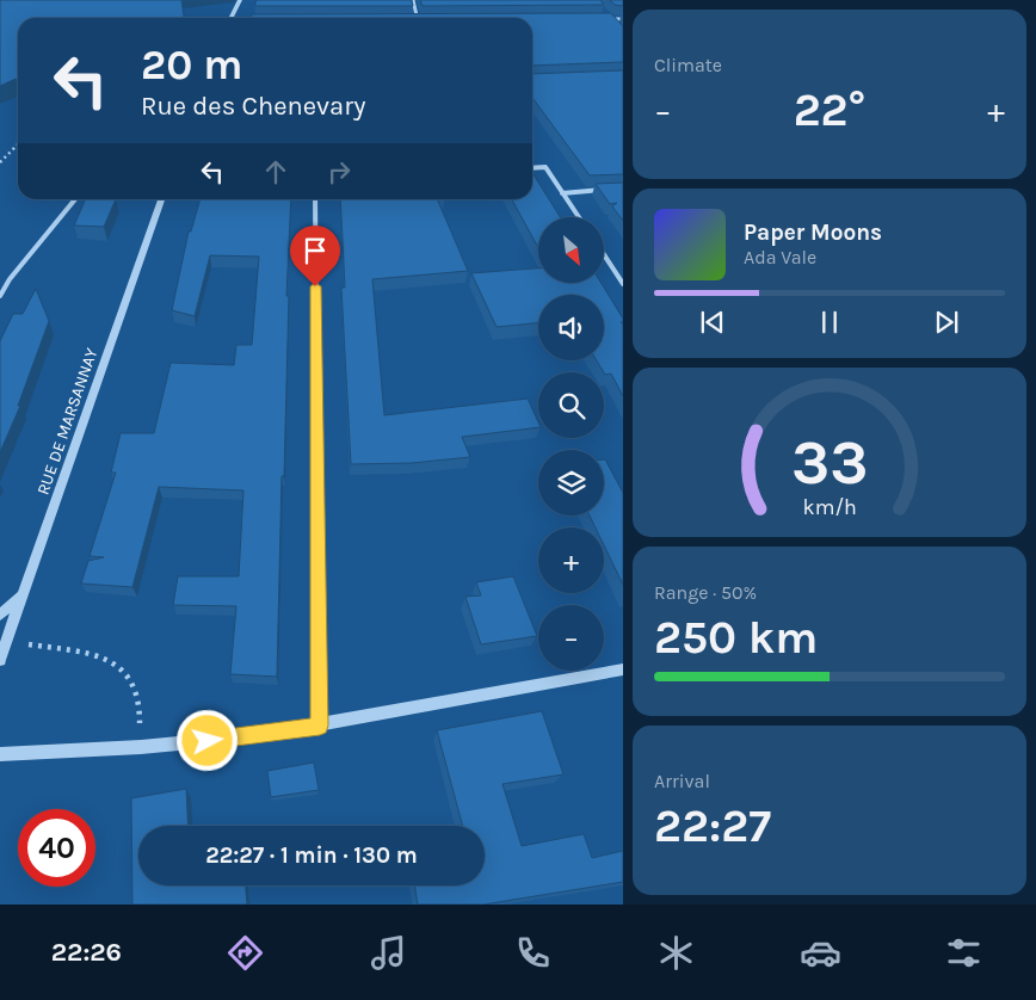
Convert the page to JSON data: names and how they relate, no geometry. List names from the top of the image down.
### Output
{
  "streets": {
    "street": ["RUE DE MARSANNAY"]
  },
  "north": "bottom right",
  "page": {
    "tile": [
      "Climate",
      ["Range · 50%", "250 km"],
      ["Arrival", "22:27"]
    ],
    "turn": ["20 m", "Rue des Chenevary"],
    "heat": ["−", "22°", "+"],
    "song": ["Paper Moons", "Ada Vale"],
    "map_buttons": ["+", "−"],
    "limit": "40",
    "trip": "22:27 · 1 min · 130 m",
    "tabs": "22:26",
    "gauge": ["33", "km/h"]
  }
}
